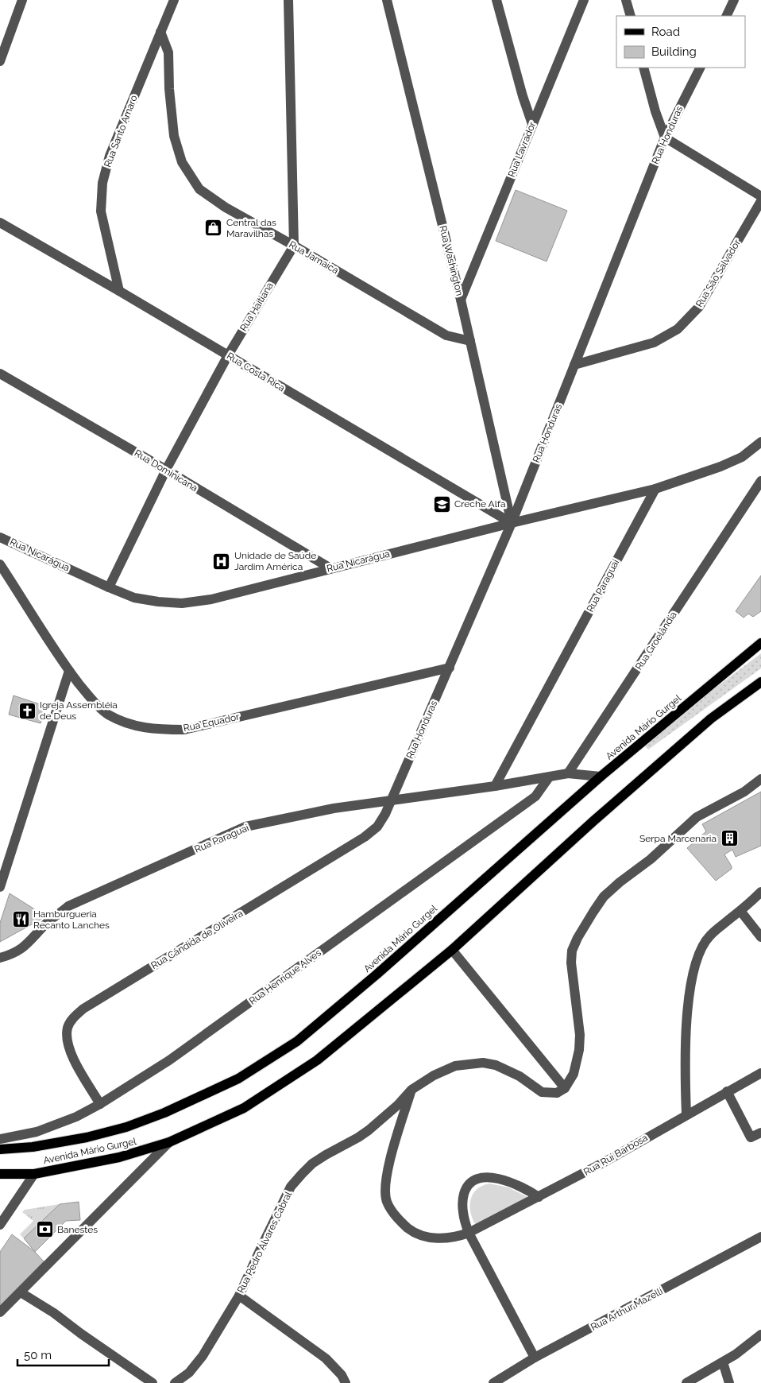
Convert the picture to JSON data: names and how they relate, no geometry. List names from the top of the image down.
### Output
{
  "streets": {
    "main road": ["Avenida Mário Gurgel"],
    "street": [
      "Rua Santo Amaro",
      "Rua Honduras",
      "Rua Lavrador",
      "Rua Jamaica",
      "Rua Washington",
      "Rua São Salvador",
      "Rua Haitiana",
      "Rua Costa Rica",
      "Rua Dominicana",
      "Rua Nicarágua",
      "Rua Paraguai",
      "Rua Groelândia",
      "Rua Equador",
      "Rua Cândida de Oliveira",
      "Rua Henrique Alves",
      "Rua Rui Barbosa",
      "Rua Pedro Álvares Cabral",
      "Rua Arthur Mazelli"
    ]
  },
  "crossings": [
    ["Rua Santo Amaro", "Rua Jamaica"],
    ["Rua Santo Amaro", "Rua Costa Rica"],
    ["Rua Honduras", "Rua Washington"],
    ["Rua Honduras", "Rua São Salvador"],
    ["Rua Honduras", "Rua Costa Rica"],
    ["Rua Honduras", "Rua Nicarágua"],
    ["Rua Honduras", "Rua Paraguai"],
    ["Rua Honduras", "Rua Equador"],
    ["Rua Honduras", "Rua Cândida de Oliveira"],
    ["Rua Lavrador", "Rua Washington"],
    ["Rua Jamaica", "Rua Washington"],
    ["Rua Jamaica", "Rua Haitiana"],
    ["Rua Washington", "Rua Costa Rica"],
    ["Rua Washington", "Rua Nicarágua"],
    ["Rua Haitiana", "Rua Costa Rica"],
    ["Rua Haitiana", "Rua Dominicana"],
    ["Rua Haitiana", "Rua Nicarágua"],
    ["Rua Costa Rica", "Rua Nicarágua"],
    ["Rua Dominicana", "Rua Nicarágua"],
    ["Rua Nicarágua", "Rua Paraguai"],
    ["Rua Paraguai", "Rua Groelândia"],
    ["Rua Paraguai", "Rua Cândida de Oliveira"],
    ["Rua Paraguai", "Rua Henrique Alves"],
    ["Rua Cândida de Oliveira", "Rua Henrique Alves"],
    ["Rua Rui Barbosa", "Rua Pedro Álvares Cabral"]
  ],
  "places": {
    "shop": ["Central das Maravilhas"],
    "school or university": ["Creche Alfa"],
    "hospital": ["Unidade de Saúde Jardim América"],
    "church": ["Igreja Assembléia de Deus"],
    "building": ["Serpa Marcenaria"],
    "restaurant": ["Hamburgueria Recanto Lanches"],
    "bank": ["Banestes"]
  },
  "legend": ["Road", "Building"],
  "scale_bar": "50 m"
}
